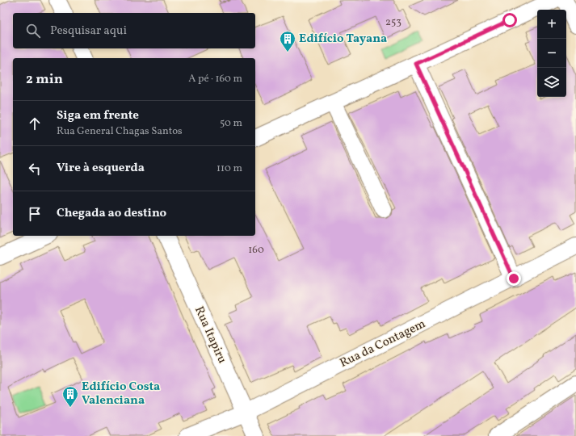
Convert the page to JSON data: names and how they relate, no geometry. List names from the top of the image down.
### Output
{
  "streets": {
    "street": ["Rua Itapiru", "Rua da Contagem"]
  },
  "crossings": [
    ["Rua Itapiru", "Rua da Contagem"]
  ],
  "places": {
    "building": ["Edifício Tayana", "Edifício Costa Valenciana"]
  },
  "house_numbers": ["253", "160"],
  "page": {
    "map_buttons": ["+", "−"],
    "search": "Pesquisar aqui",
    "heading": ["2 min", "A pé · 160 m"],
    "list": [
      ["Siga em frente", "Rua General Chagas Santos", "50 m"],
      ["Vire à esquerda", "110 m"],
      "Chegada ao destino"
    ]
  }
}
